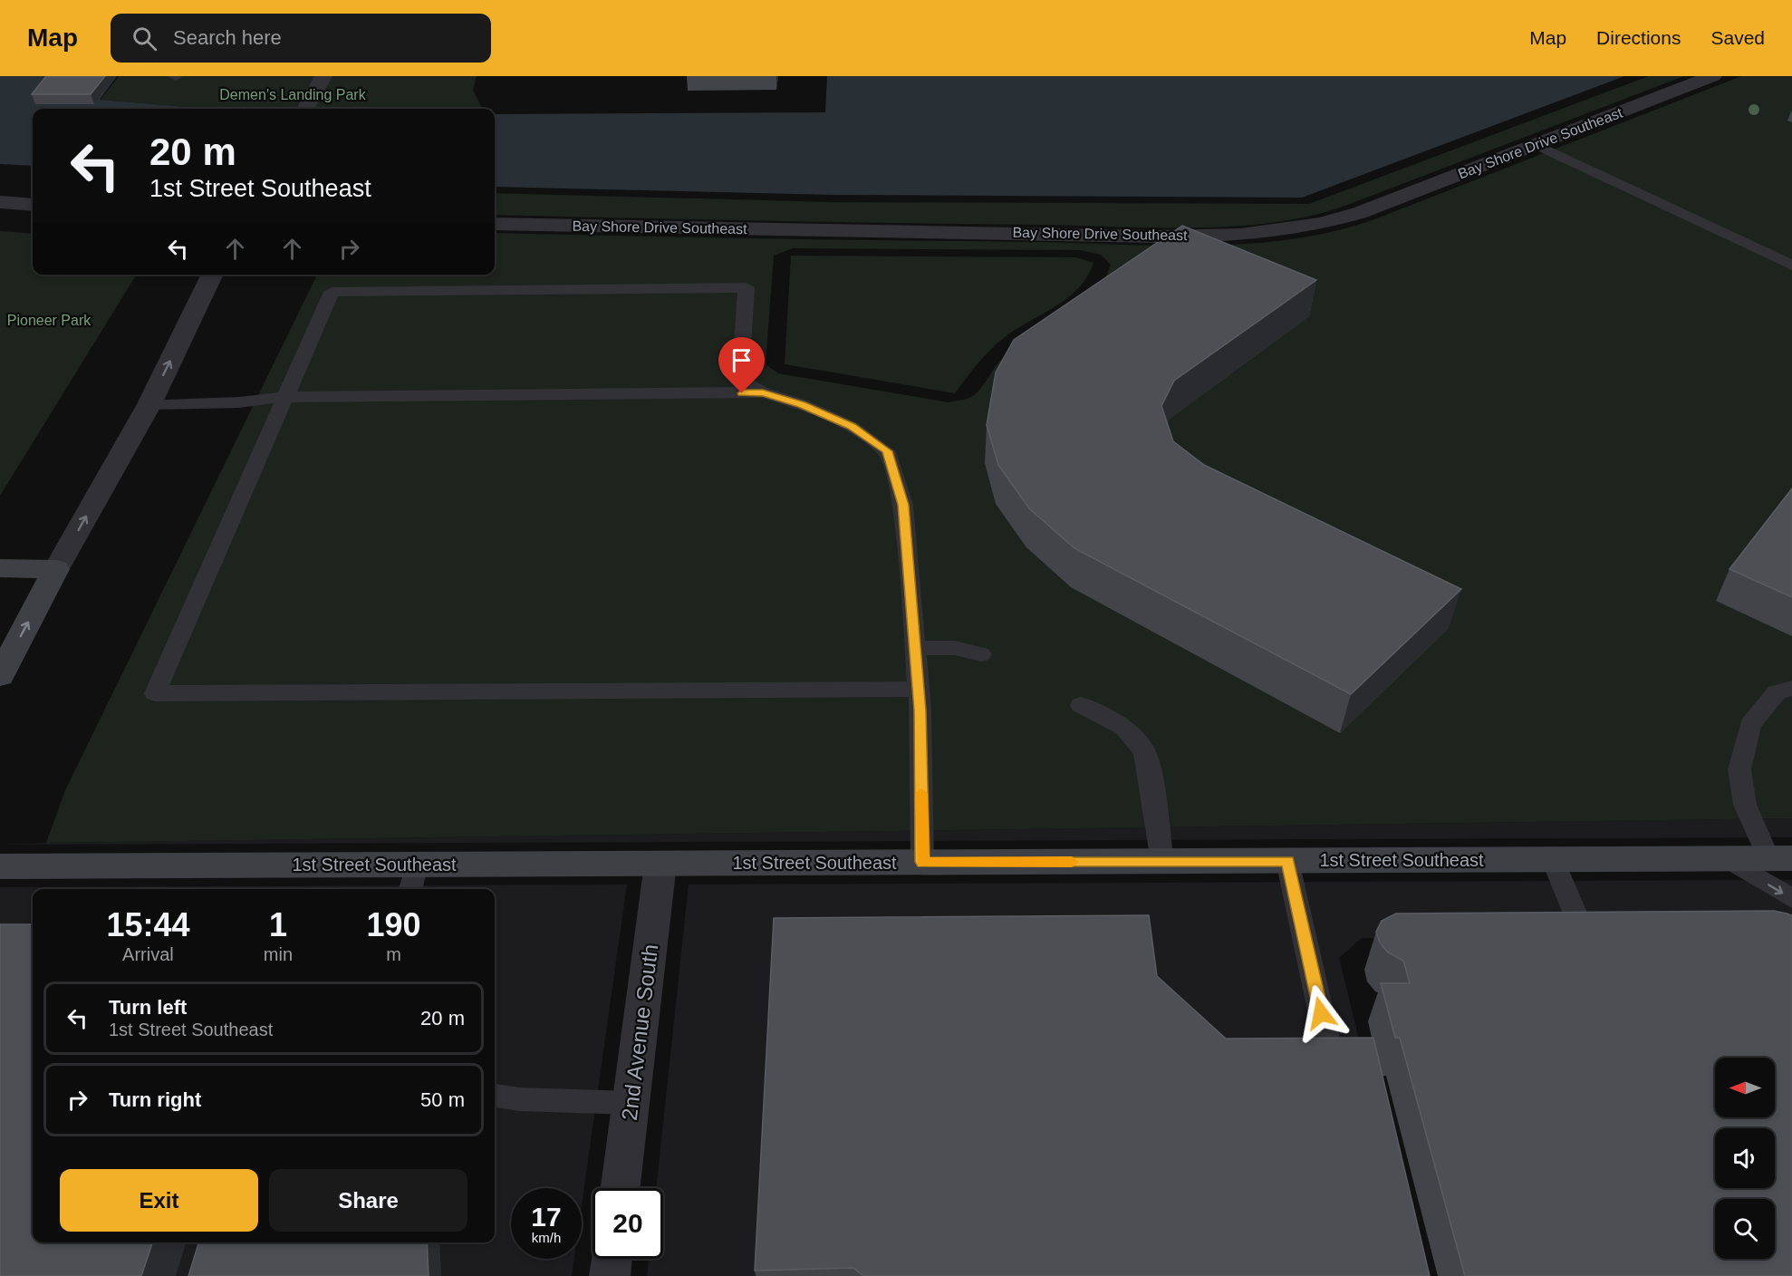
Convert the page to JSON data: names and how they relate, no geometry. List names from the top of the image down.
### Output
{
  "streets": {
    "street": ["Bay Shore Drive Southeast", "1st Street Southeast", "2nd Avenue South"]
  },
  "crossings": [
    ["1st Street Southeast", "2nd Avenue South"]
  ],
  "parks": ["Demen's Landing Park", "Pioneer Park"],
  "north": "left",
  "page": {
    "header": "Map",
    "search": "Search here",
    "nav": ["Map", "Directions", "Saved"],
    "turn": ["20 m", "1st Street Southeast"],
    "eta": [
      "15:44",
      "Arrival",
      "1",
      "min",
      "190",
      "m"
    ],
    "list": [
      {
        "name": "Turn left",
        "note": "1st Street Southeast",
        "value": "20 m"
      },
      {
        "name": "Turn right",
        "value": "50 m"
      }
    ],
    "buttons": ["Exit", "Share"],
    "speed": "17 km/h",
    "limit": "20"
  }
}
